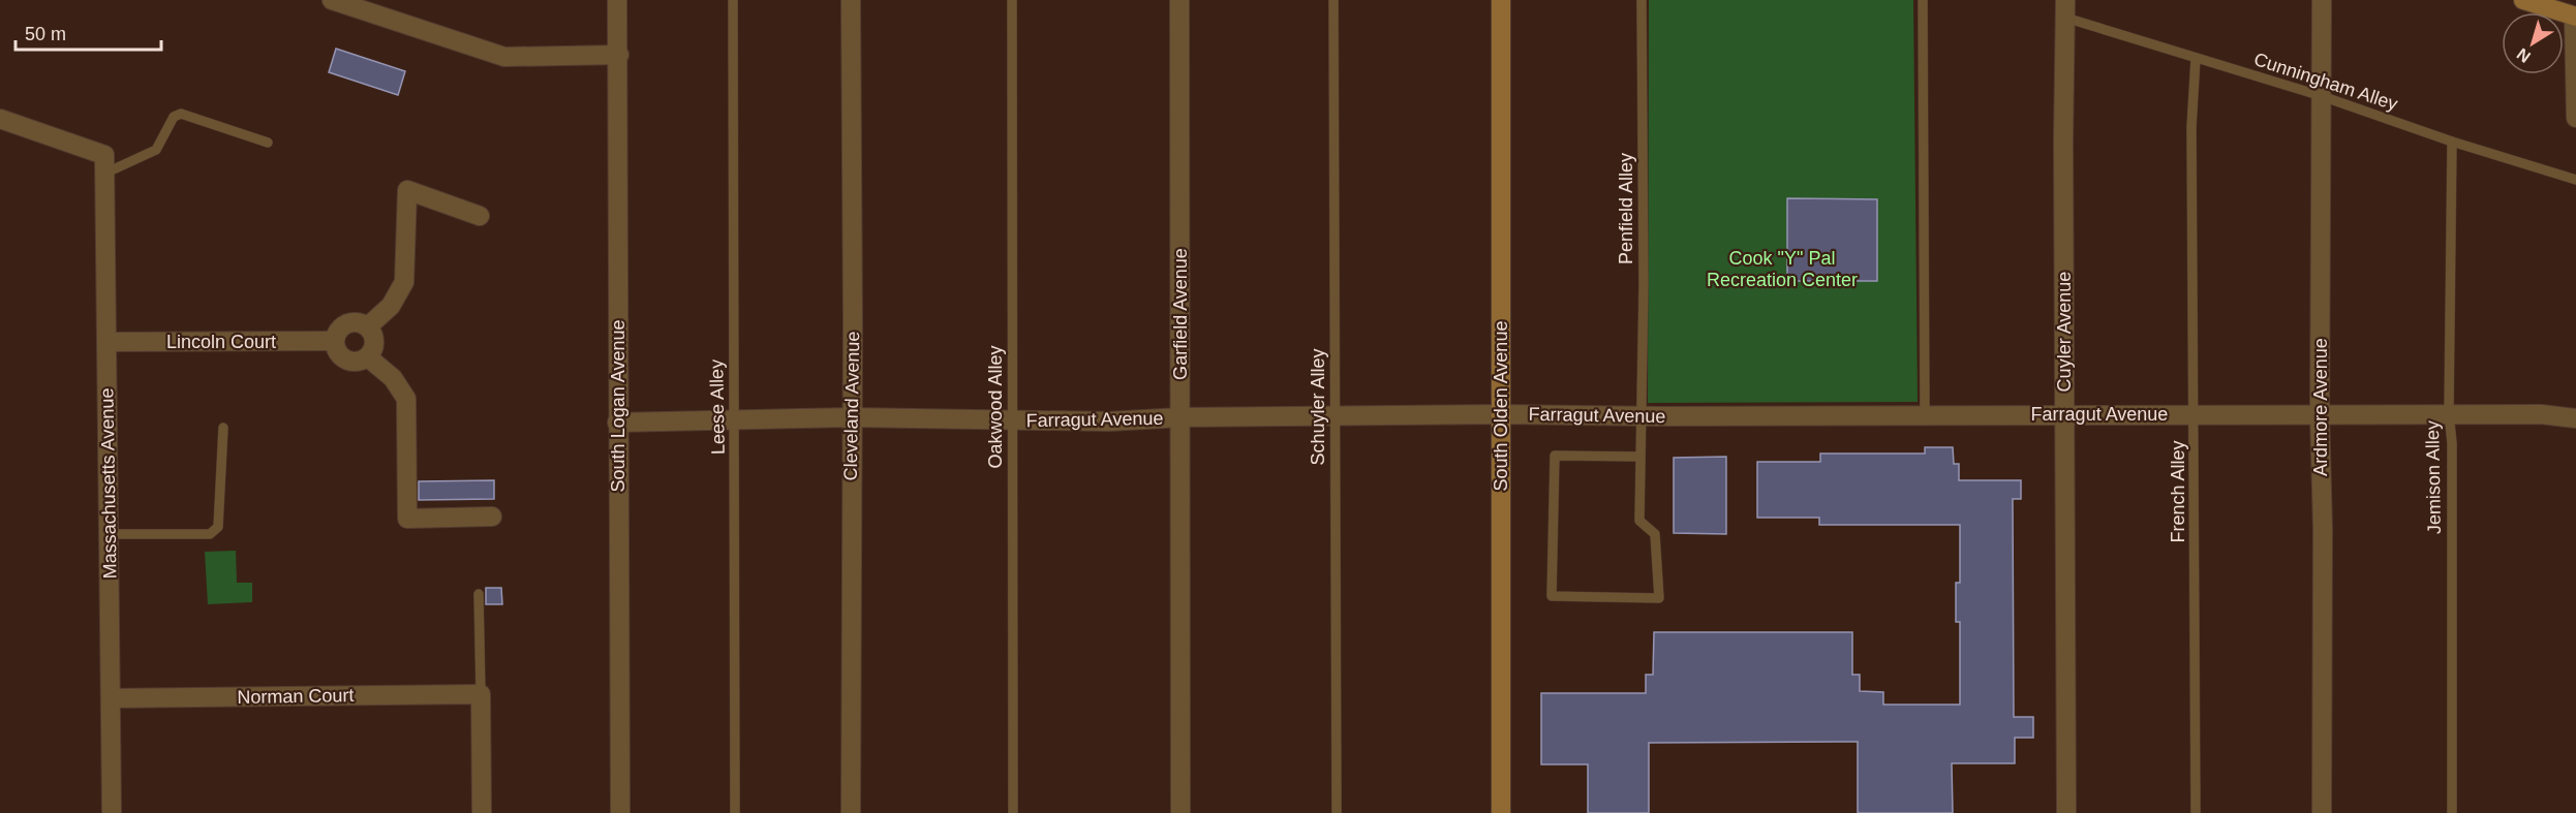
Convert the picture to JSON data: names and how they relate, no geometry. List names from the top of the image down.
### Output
{
  "streets": {
    "main road": ["South Olden Avenue"],
    "street": [
      "Garfield Avenue",
      "Cuyler Avenue",
      "Lincoln Court",
      "South Logan Avenue",
      "Cleveland Avenue",
      "Ardmore Avenue",
      "Farragut Avenue",
      "Massachusetts Avenue",
      "Norman Court"
    ],
    "lane": [
      "Cunningham Alley",
      "Penfield Alley",
      "Leese Alley",
      "Oakwood Alley",
      "Schuyler Alley",
      "Jemison Alley",
      "French Alley"
    ]
  },
  "crossings": [
    ["Cunningham Alley", "Cuyler Avenue"],
    ["Cunningham Alley", "Ardmore Avenue"],
    ["Cunningham Alley", "Jemison Alley"],
    ["Cunningham Alley", "French Alley"],
    ["Penfield Alley", "Farragut Avenue"],
    ["Garfield Avenue", "Farragut Avenue"],
    ["Cuyler Avenue", "Farragut Avenue"],
    ["Lincoln Court", "Massachusetts Avenue"],
    ["South Logan Avenue", "Farragut Avenue"],
    ["Cleveland Avenue", "Farragut Avenue"],
    ["South Olden Avenue", "Farragut Avenue"],
    ["Leese Alley", "Farragut Avenue"],
    ["Oakwood Alley", "Farragut Avenue"],
    ["Schuyler Alley", "Farragut Avenue"],
    ["Ardmore Avenue", "Farragut Avenue"],
    ["Farragut Avenue", "Jemison Alley"],
    ["Farragut Avenue", "French Alley"],
    ["Massachusetts Avenue", "Norman Court"]
  ],
  "parks": ["Cook \"Y\" Pal Recreation Center"],
  "scale_bar": "50 m",
  "north": "bottom left"
}
